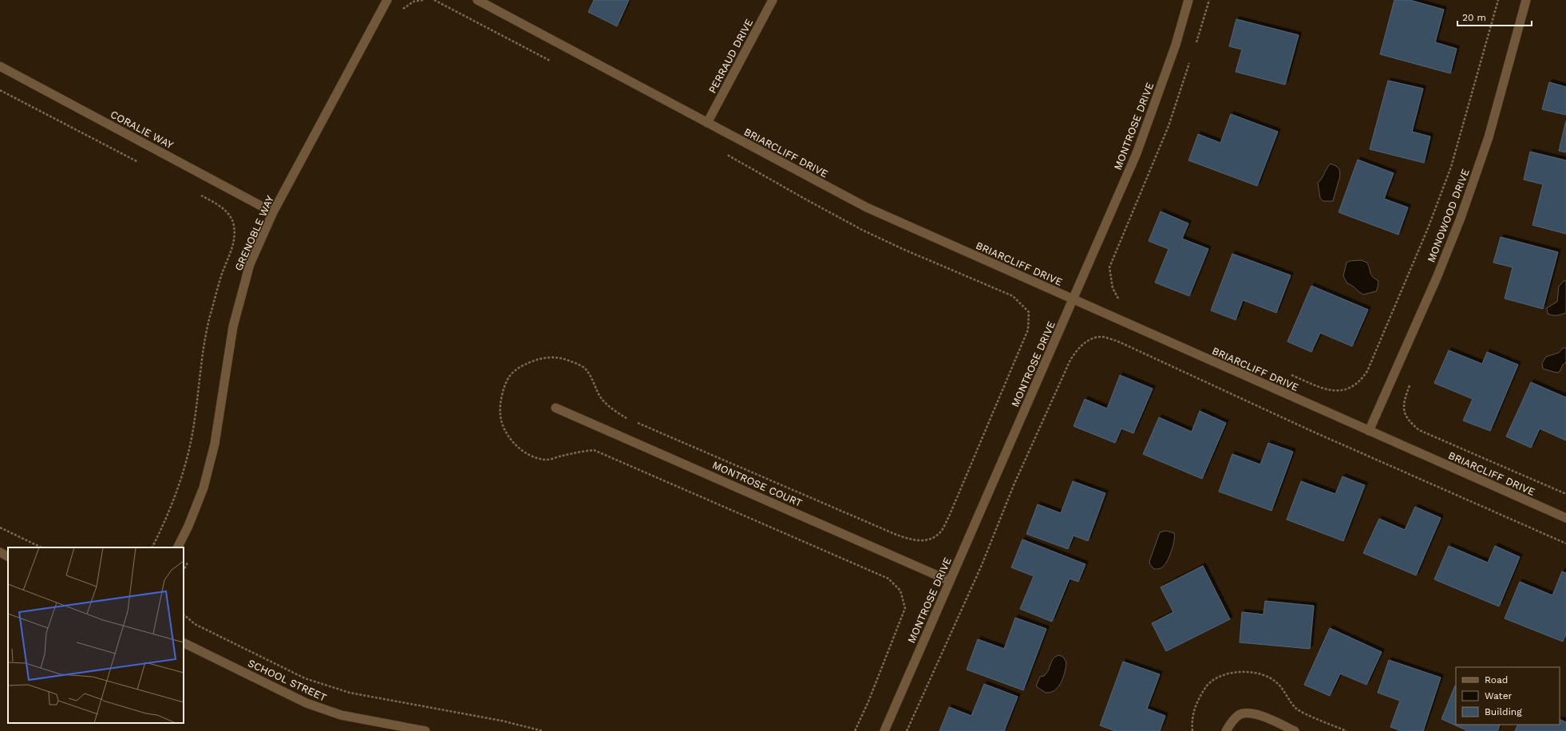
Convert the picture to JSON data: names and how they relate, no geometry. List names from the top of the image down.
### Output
{
  "streets": {
    "street": [
      "PERRAUD DRIVE",
      "MONTROSE DRIVE",
      "CORALIE WAY",
      "BRIARCLIFF DRIVE",
      "MONOWOOD DRIVE",
      "GRENOBLE WAY",
      "MONTROSE COURT",
      "SCHOOL STREET"
    ]
  },
  "crossings": [
    ["PERRAUD DRIVE", "BRIARCLIFF DRIVE"],
    ["MONTROSE DRIVE", "BRIARCLIFF DRIVE"],
    ["MONTROSE DRIVE", "MONTROSE COURT"],
    ["CORALIE WAY", "GRENOBLE WAY"],
    ["BRIARCLIFF DRIVE", "MONOWOOD DRIVE"]
  ],
  "legend": ["Road", "Water", "Building"],
  "scale_bar": "20 m"
}
